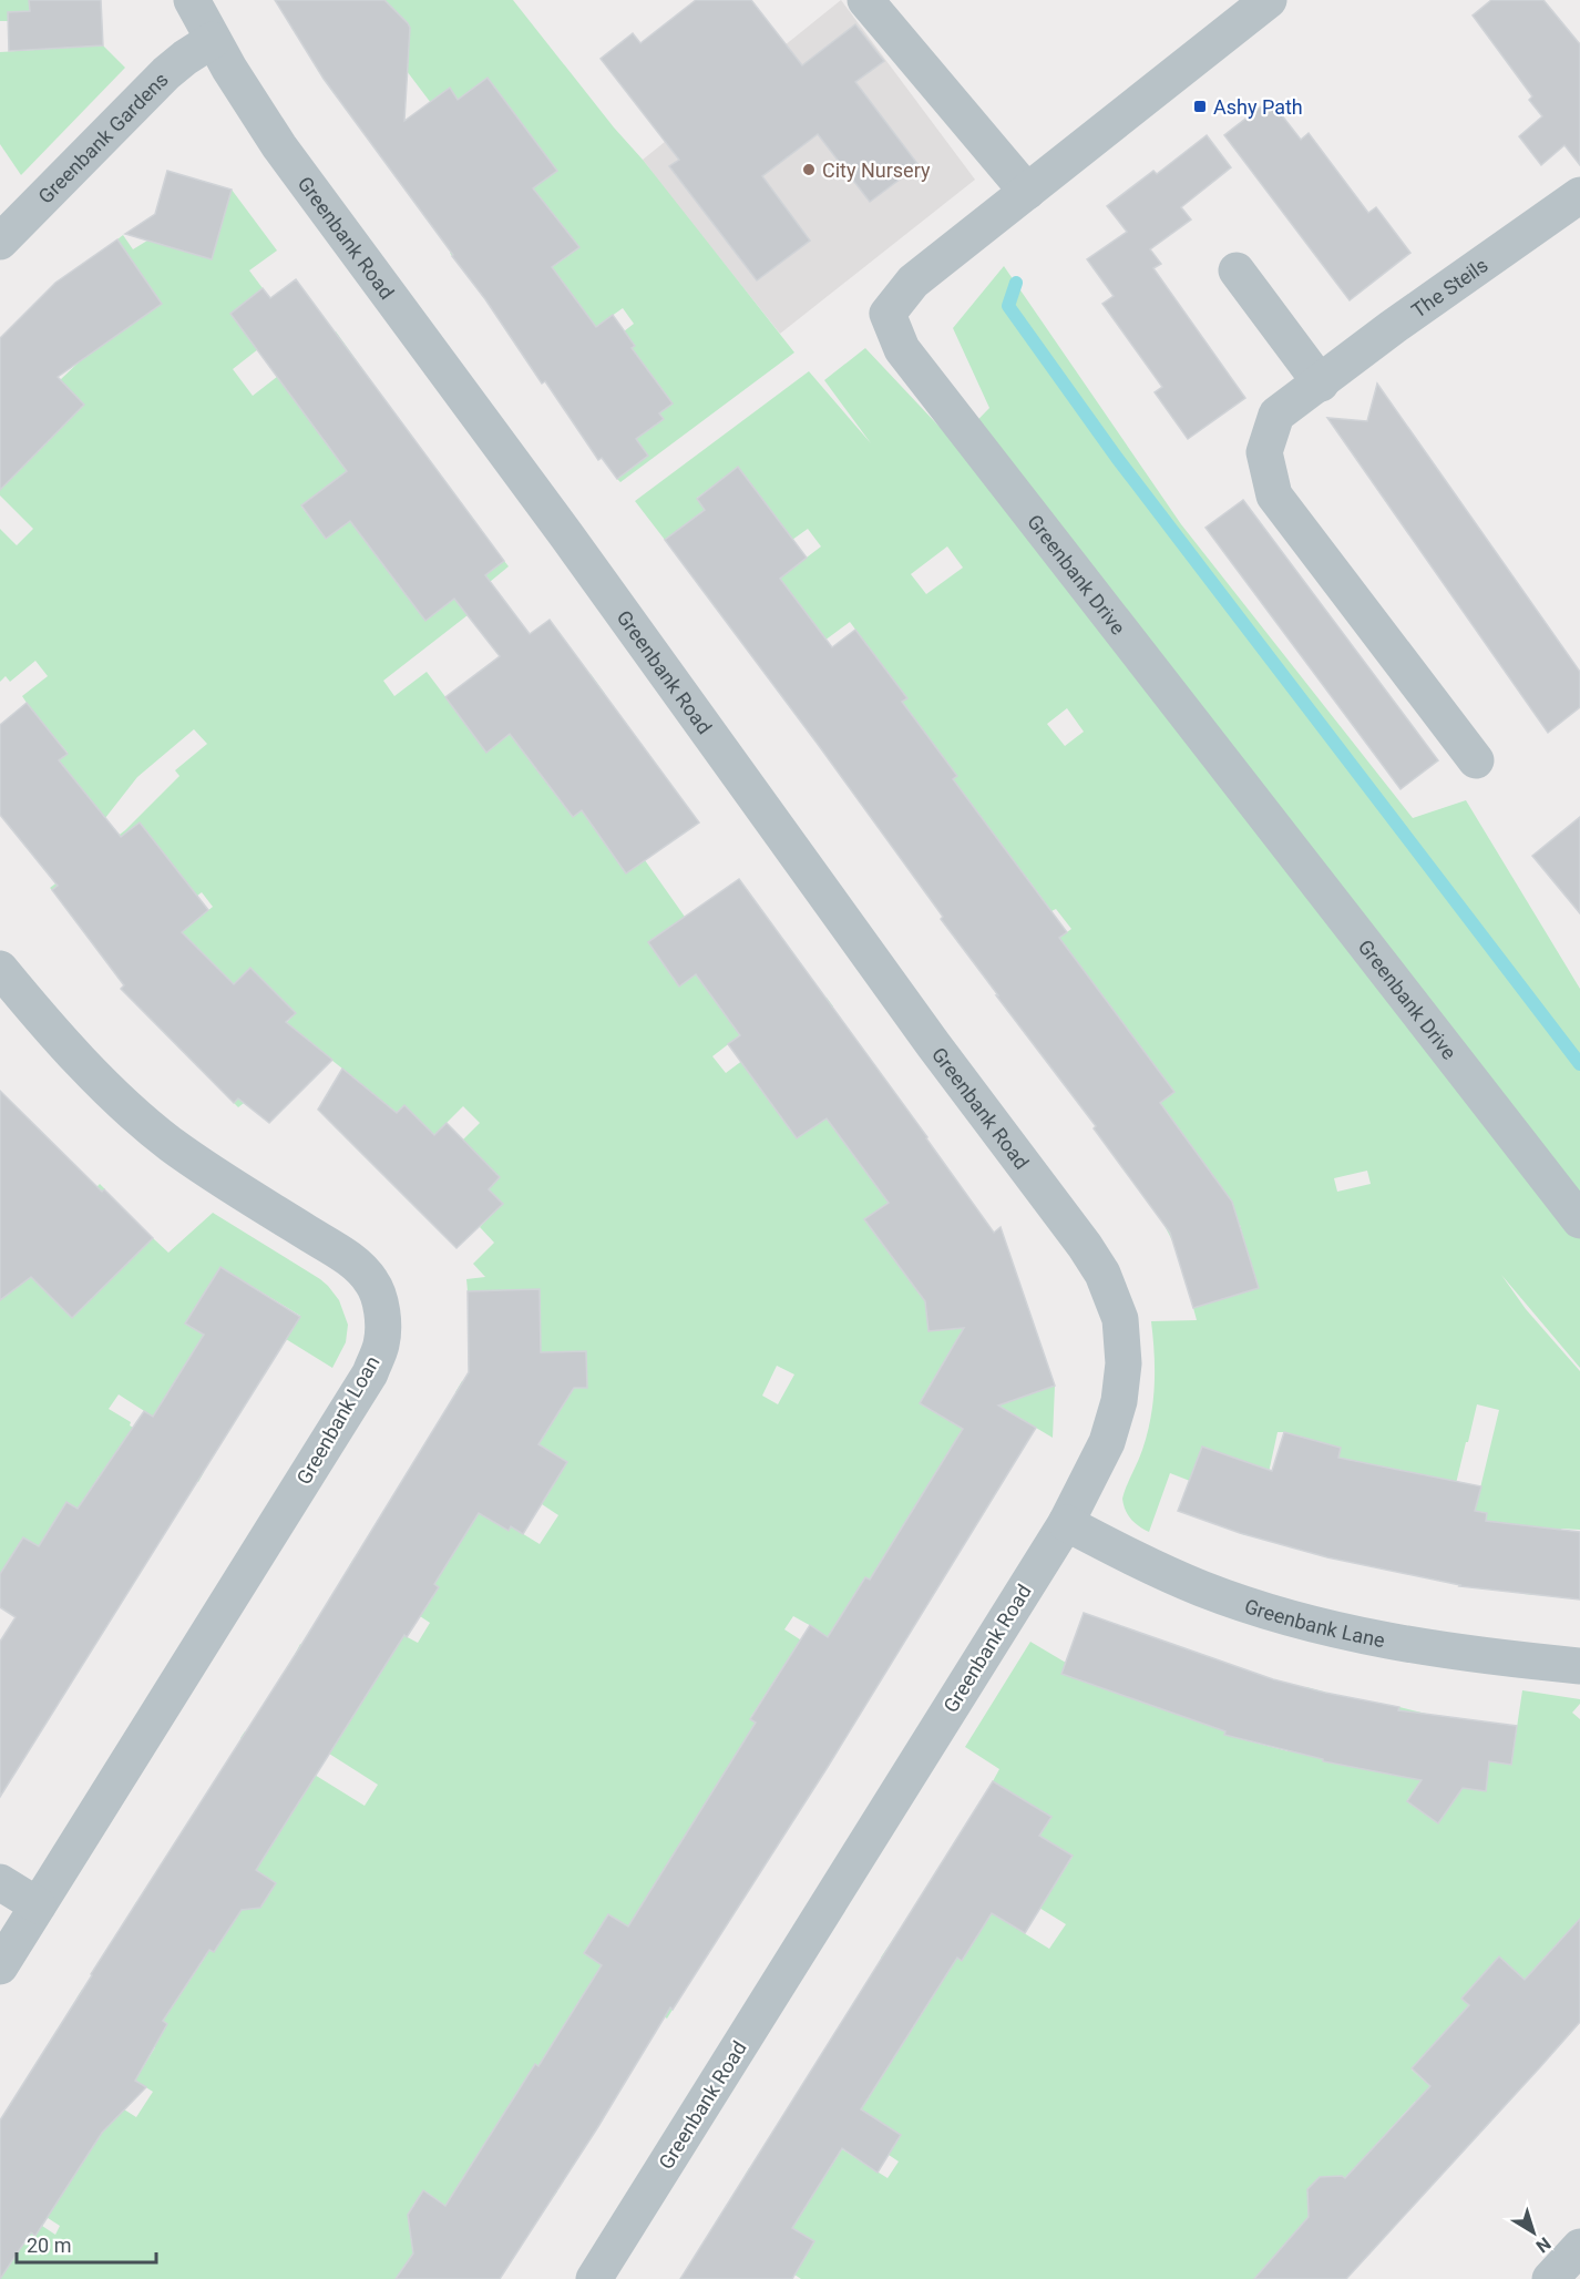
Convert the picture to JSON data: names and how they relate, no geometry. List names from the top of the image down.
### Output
{
  "streets": {
    "street": [
      "Greenbank Gardens",
      "Greenbank Road",
      "The Steils",
      "Greenbank Drive",
      "Greenbank Loan",
      "Greenbank Lane"
    ]
  },
  "crossings": [
    ["Greenbank Gardens", "Greenbank Road"],
    ["Greenbank Road", "Greenbank Lane"]
  ],
  "places": {
    "transit": ["Ashy Path"],
    "other": ["City Nursery"]
  },
  "scale_bar": "20 m",
  "north": "bottom right"
}
